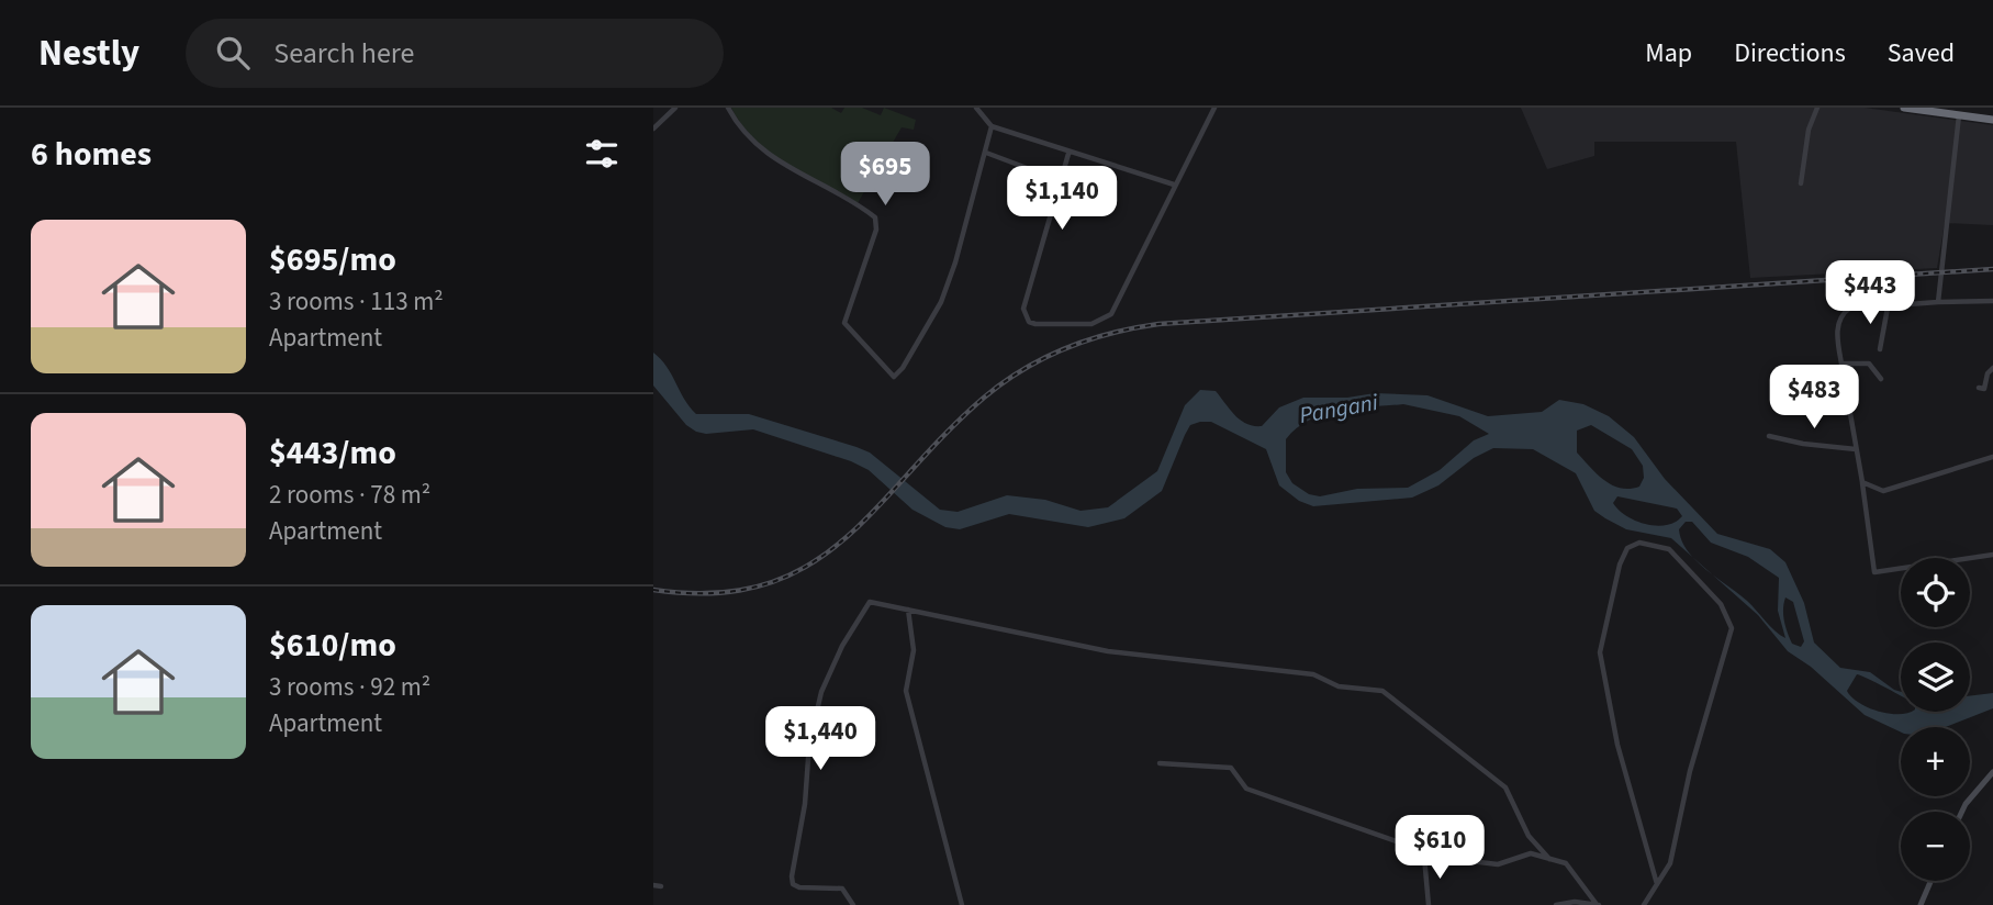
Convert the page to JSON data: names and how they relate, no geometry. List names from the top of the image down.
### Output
{
  "water": ["Pangani"],
  "page": {
    "header": "Nestly",
    "search": "Search here",
    "nav": ["Map", "Directions", "Saved"],
    "heading": "6 homes",
    "price": [
      "$695",
      "$1,140",
      "$443",
      "$483",
      "$1,440",
      "$610"
    ],
    "list": [
      {
        "name": "$695/mo",
        "note": "3 rooms · 113 m² · Apartment"
      },
      {
        "name": "$443/mo",
        "note": "2 rooms · 78 m² · Apartment"
      },
      {
        "name": "$610/mo",
        "note": "3 rooms · 92 m² · Apartment"
      }
    ],
    "map_buttons": ["+", "−"]
  }
}
